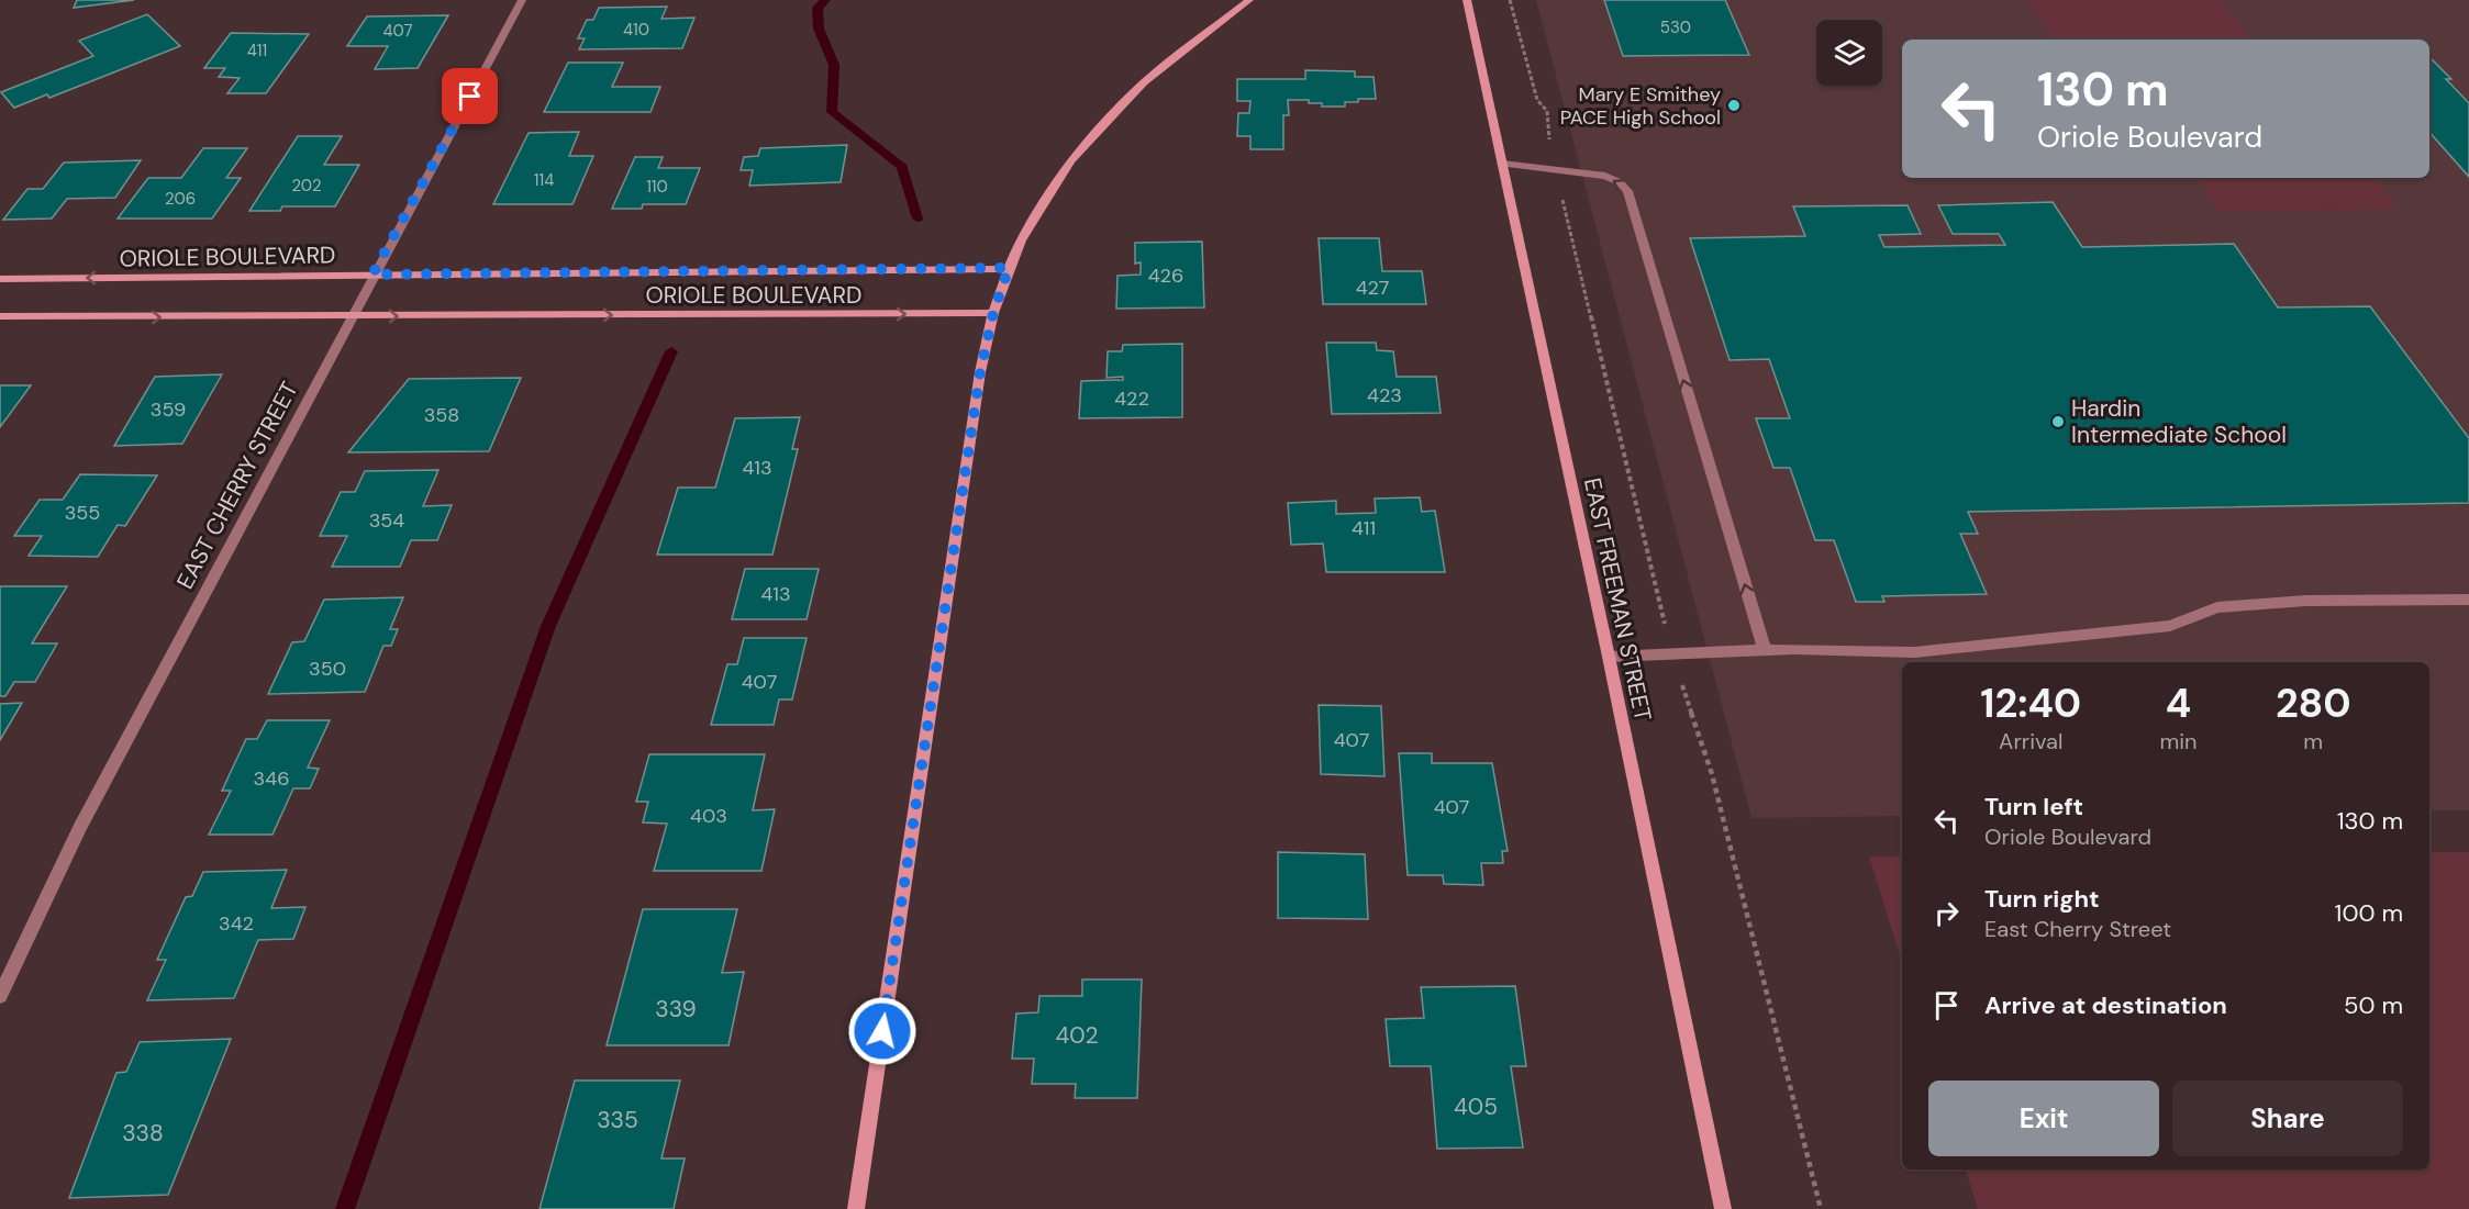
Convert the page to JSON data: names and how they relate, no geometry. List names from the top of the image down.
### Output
{
  "streets": {
    "street": ["ORIOLE BOULEVARD", "EAST CHERRY STREET", "EAST FREEMAN STREET"]
  },
  "crossings": [
    ["ORIOLE BOULEVARD", "EAST CHERRY STREET"]
  ],
  "places": ["Mary E Smithey PACE High School", "Hardin Intermediate School"],
  "house_numbers": [
    "530",
    "410",
    "407",
    "411",
    "114",
    "202",
    "110",
    "206",
    "426",
    "427",
    "423",
    "422",
    "359",
    "358",
    "413",
    "355",
    "354",
    "411",
    "413",
    "350",
    "407",
    "407",
    "346",
    "407",
    "403",
    "342",
    "339",
    "402",
    "405",
    "335",
    "338"
  ],
  "page": {
    "turn": ["130 m", "Oriole Boulevard"],
    "eta": [
      "12:40",
      "Arrival",
      "4",
      "min",
      "280",
      "m"
    ],
    "list": [
      {
        "name": "Turn left",
        "note": "Oriole Boulevard",
        "value": "130 m"
      },
      {
        "name": "Turn right",
        "note": "East Cherry Street",
        "value": "100 m"
      },
      {
        "name": "Arrive at destination",
        "value": "50 m"
      }
    ],
    "buttons": ["Exit", "Share"]
  }
}
